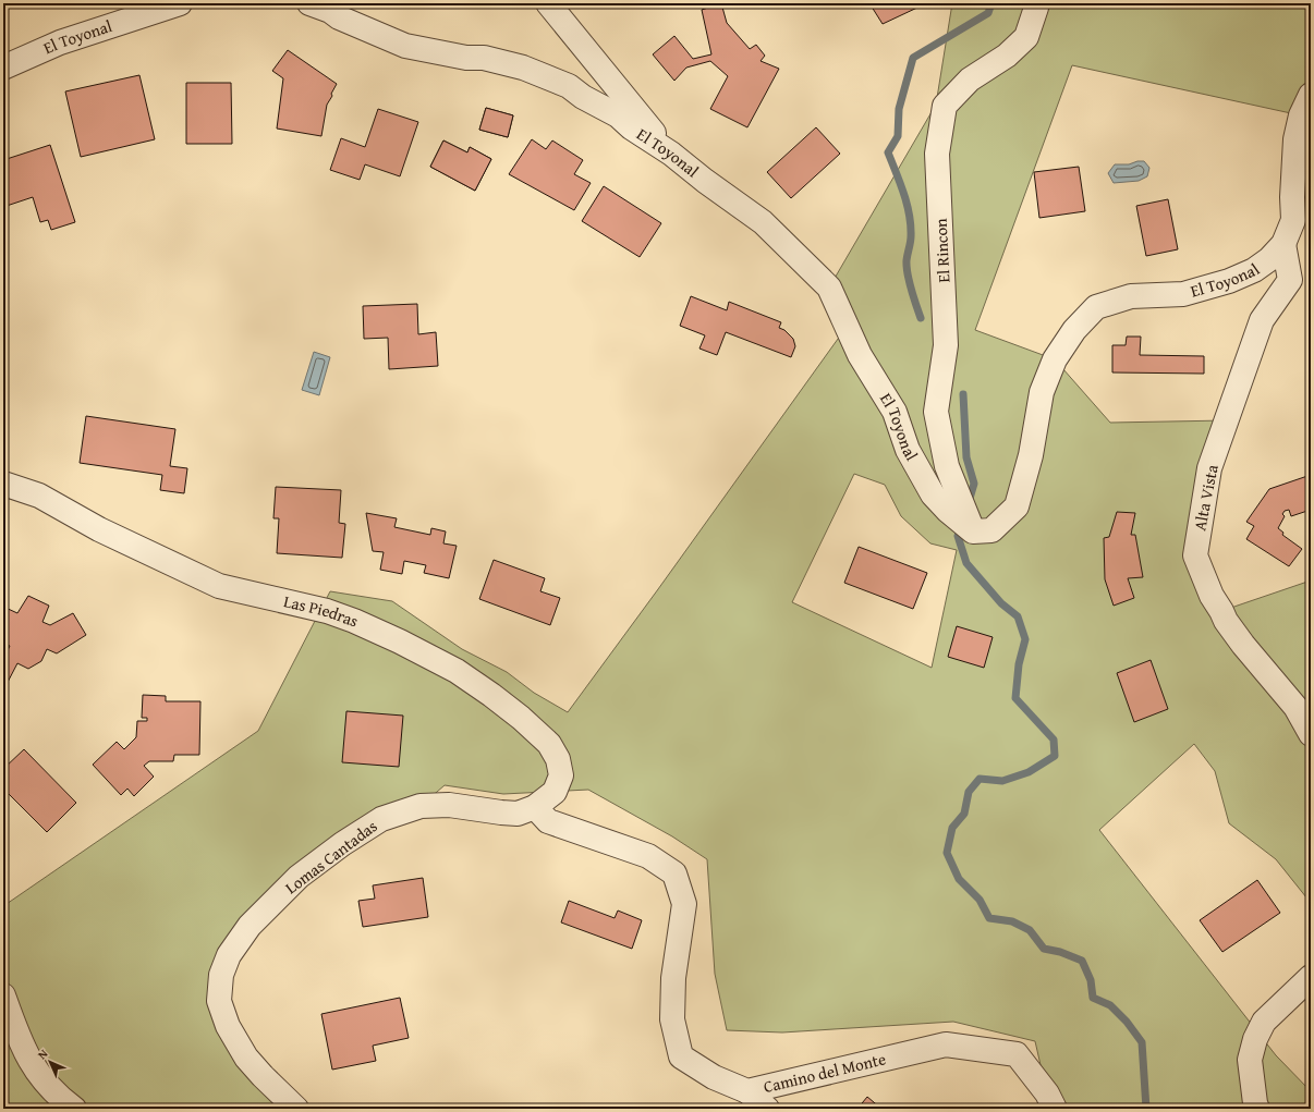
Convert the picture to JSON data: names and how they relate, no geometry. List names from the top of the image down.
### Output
{
  "streets": {
    "street": [
      "El Toyonal",
      "El Rincon",
      "Alta Vista",
      "Las Piedras",
      "Lomas Cantadas",
      "Camino del Monte"
    ]
  },
  "crossings": [
    ["El Toyonal", "El Rincon"],
    ["El Toyonal", "Alta Vista"],
    ["Las Piedras", "Lomas Cantadas"],
    ["Las Piedras", "Camino del Monte"],
    ["Lomas Cantadas", "Camino del Monte"]
  ],
  "north": "top left"
}
